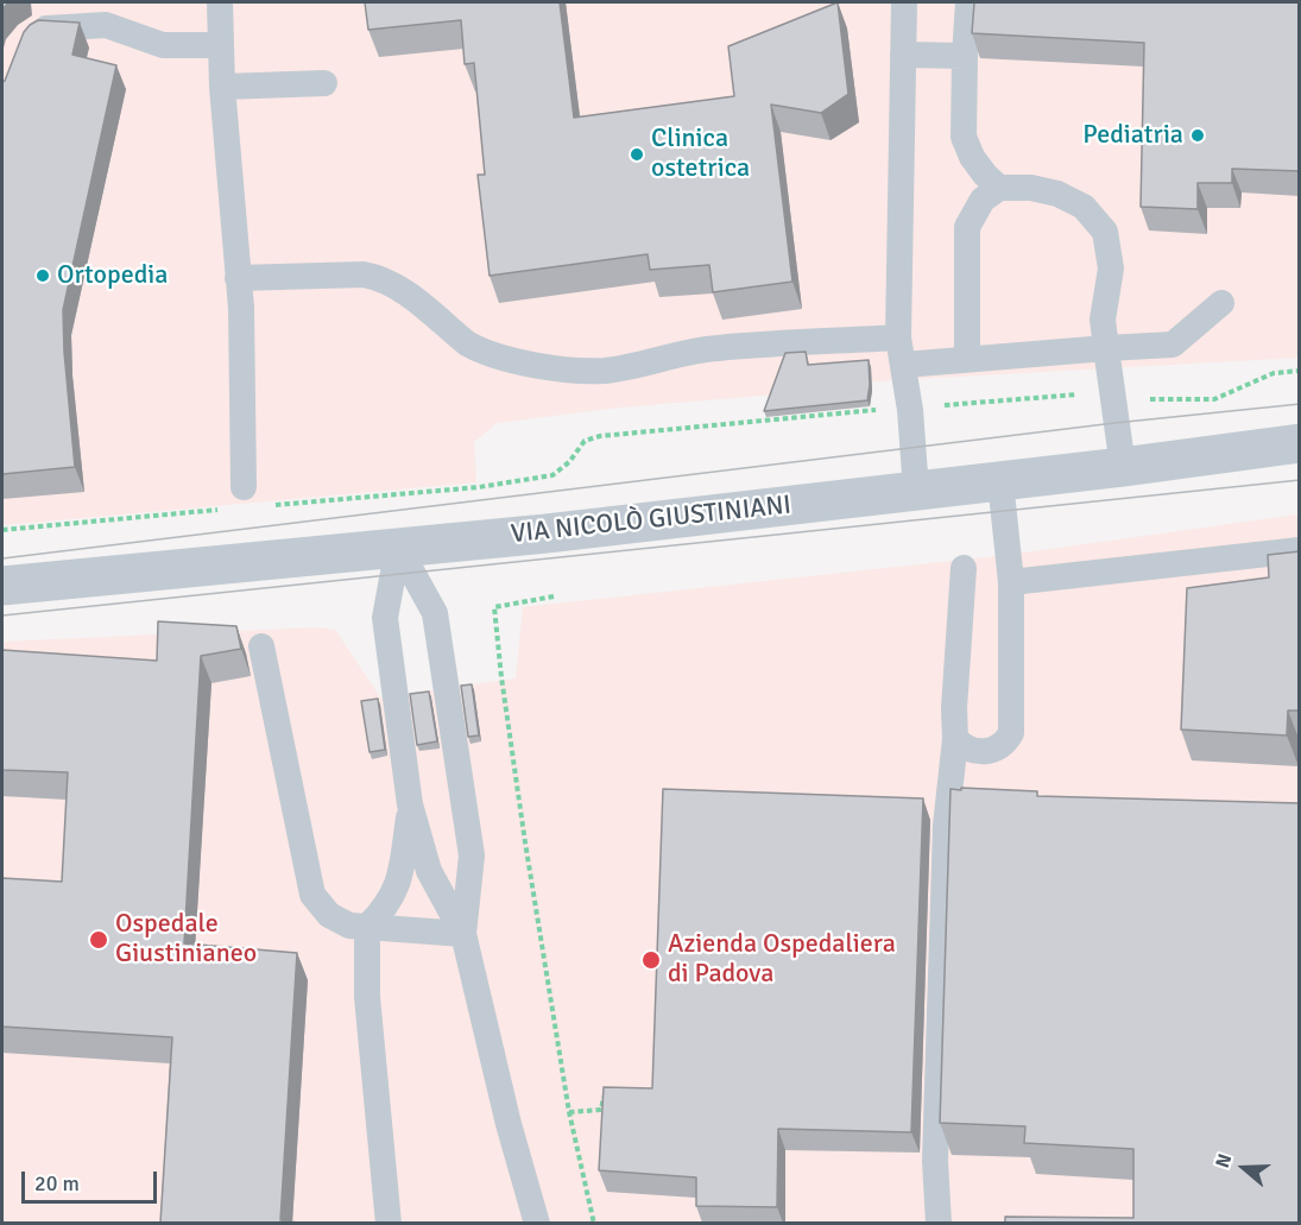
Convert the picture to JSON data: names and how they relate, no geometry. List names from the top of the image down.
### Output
{
  "streets": {
    "street": ["VIA NICOLÒ GIUSTINIANI"]
  },
  "places": [
    "Pediatria",
    "Clinica ostetrica",
    "Ortopedia",
    "Ospedale Giustinianeo",
    "Azienda Ospedaliera di Padova"
  ],
  "scale_bar": "20 m",
  "north": "left"
}
